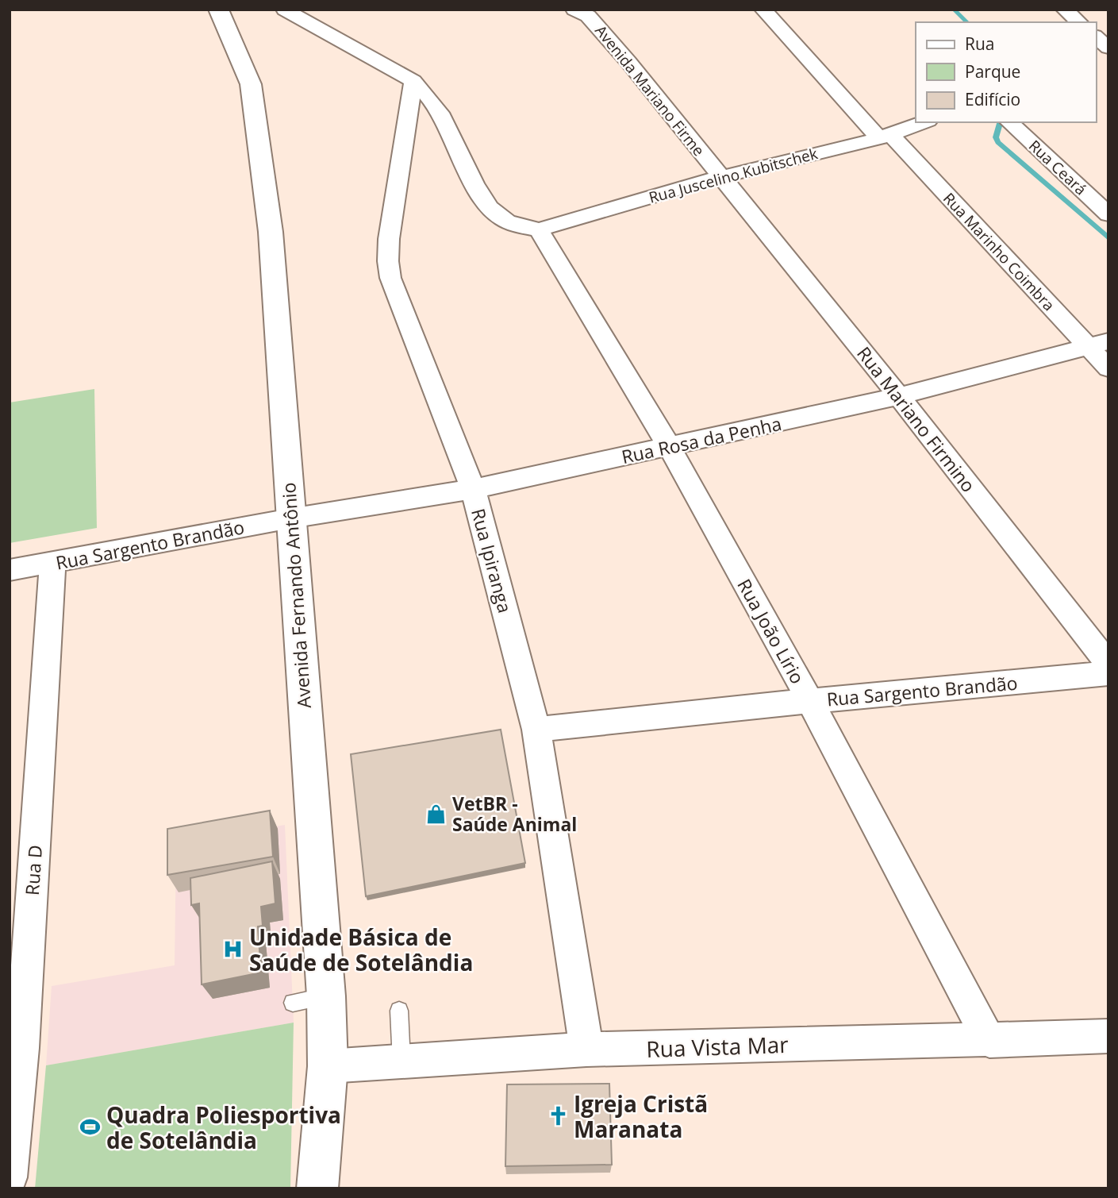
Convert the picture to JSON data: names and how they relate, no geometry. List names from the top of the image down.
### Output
{
  "streets": {
    "street": [
      "Avenida Mariano Firme",
      "Rua Ceará",
      "Rua Juscelino Kubitschek",
      "Rua Marinho Coimbra",
      "Rua Mariano Firmino",
      "Rua Rosa da Penha",
      "Rua Sargento Brandão",
      "Rua Ipiranga",
      "Avenida Fernando Antônio",
      "Rua João Lírio",
      "Rua D",
      "Rua Vista Mar"
    ]
  },
  "crossings": [
    ["Avenida Mariano Firme", "Rua Juscelino Kubitschek"],
    ["Avenida Mariano Firme", "Rua Mariano Firmino"],
    ["Rua Juscelino Kubitschek", "Rua Marinho Coimbra"],
    ["Rua Juscelino Kubitschek", "Rua Mariano Firmino"],
    ["Rua Juscelino Kubitschek", "Rua João Lírio"],
    ["Rua Marinho Coimbra", "Rua Rosa da Penha"],
    ["Rua Mariano Firmino", "Rua Rosa da Penha"],
    ["Rua Rosa da Penha", "Rua Sargento Brandão"],
    ["Rua Rosa da Penha", "Rua Ipiranga"],
    ["Rua Rosa da Penha", "Avenida Fernando Antônio"],
    ["Rua Rosa da Penha", "Rua João Lírio"],
    ["Rua Sargento Brandão", "Rua Ipiranga"],
    ["Rua Sargento Brandão", "Avenida Fernando Antônio"],
    ["Rua Sargento Brandão", "Rua João Lírio"],
    ["Rua Sargento Brandão", "Rua D"],
    ["Rua Ipiranga", "Rua Vista Mar"],
    ["Avenida Fernando Antônio", "Rua Vista Mar"],
    ["Rua João Lírio", "Rua Vista Mar"]
  ],
  "places": {
    "shop": ["VetBR - Saúde Animal"],
    "hospital": ["Unidade Básica de Saúde de Sotelândia"],
    "church": ["Igreja Cristã Maranata"],
    "sports": ["Quadra Poliesportiva de Sotelândia"]
  },
  "legend": ["Rua", "Parque", "Edifício"]
}
